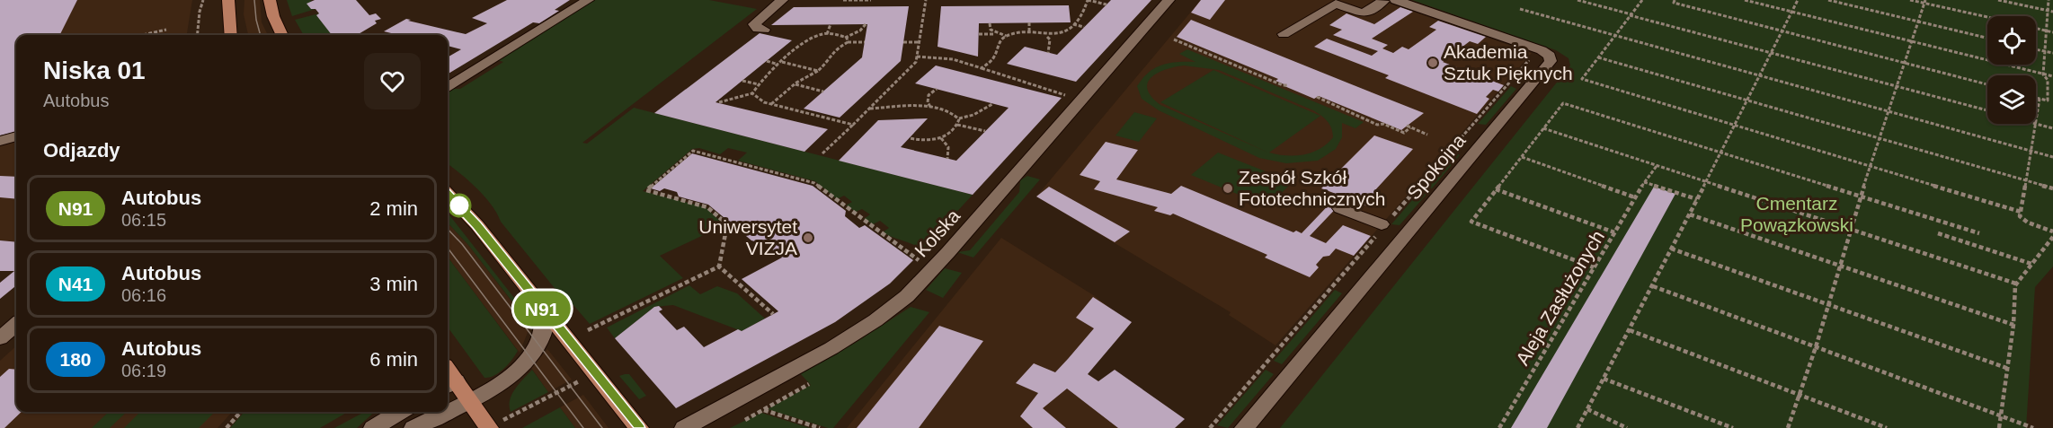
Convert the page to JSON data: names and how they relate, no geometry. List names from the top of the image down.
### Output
{
  "streets": {
    "street": ["Spokojna", "Kolska"],
    "path": ["Aleja Zasłużonych"]
  },
  "parks": ["Cmentarz Powązkowski"],
  "places": ["Akademia Sztuk Pięknych", "Zespół Szkół Fototechnicznych", "Uniwersytet VIZJA"],
  "lines": ["bus line N91"],
  "page": {
    "on_map": "N91",
    "heading": [
      ["Niska 01", "Autobus"],
      "Odjazdy"
    ],
    "list": [
      {
        "mark": "N91",
        "name": "Autobus",
        "note": "06:15",
        "value": "2 min"
      },
      {
        "mark": "N41",
        "name": "Autobus",
        "note": "06:16",
        "value": "3 min"
      },
      {
        "mark": "180",
        "name": "Autobus",
        "note": "06:19",
        "value": "6 min"
      }
    ]
  }
}
